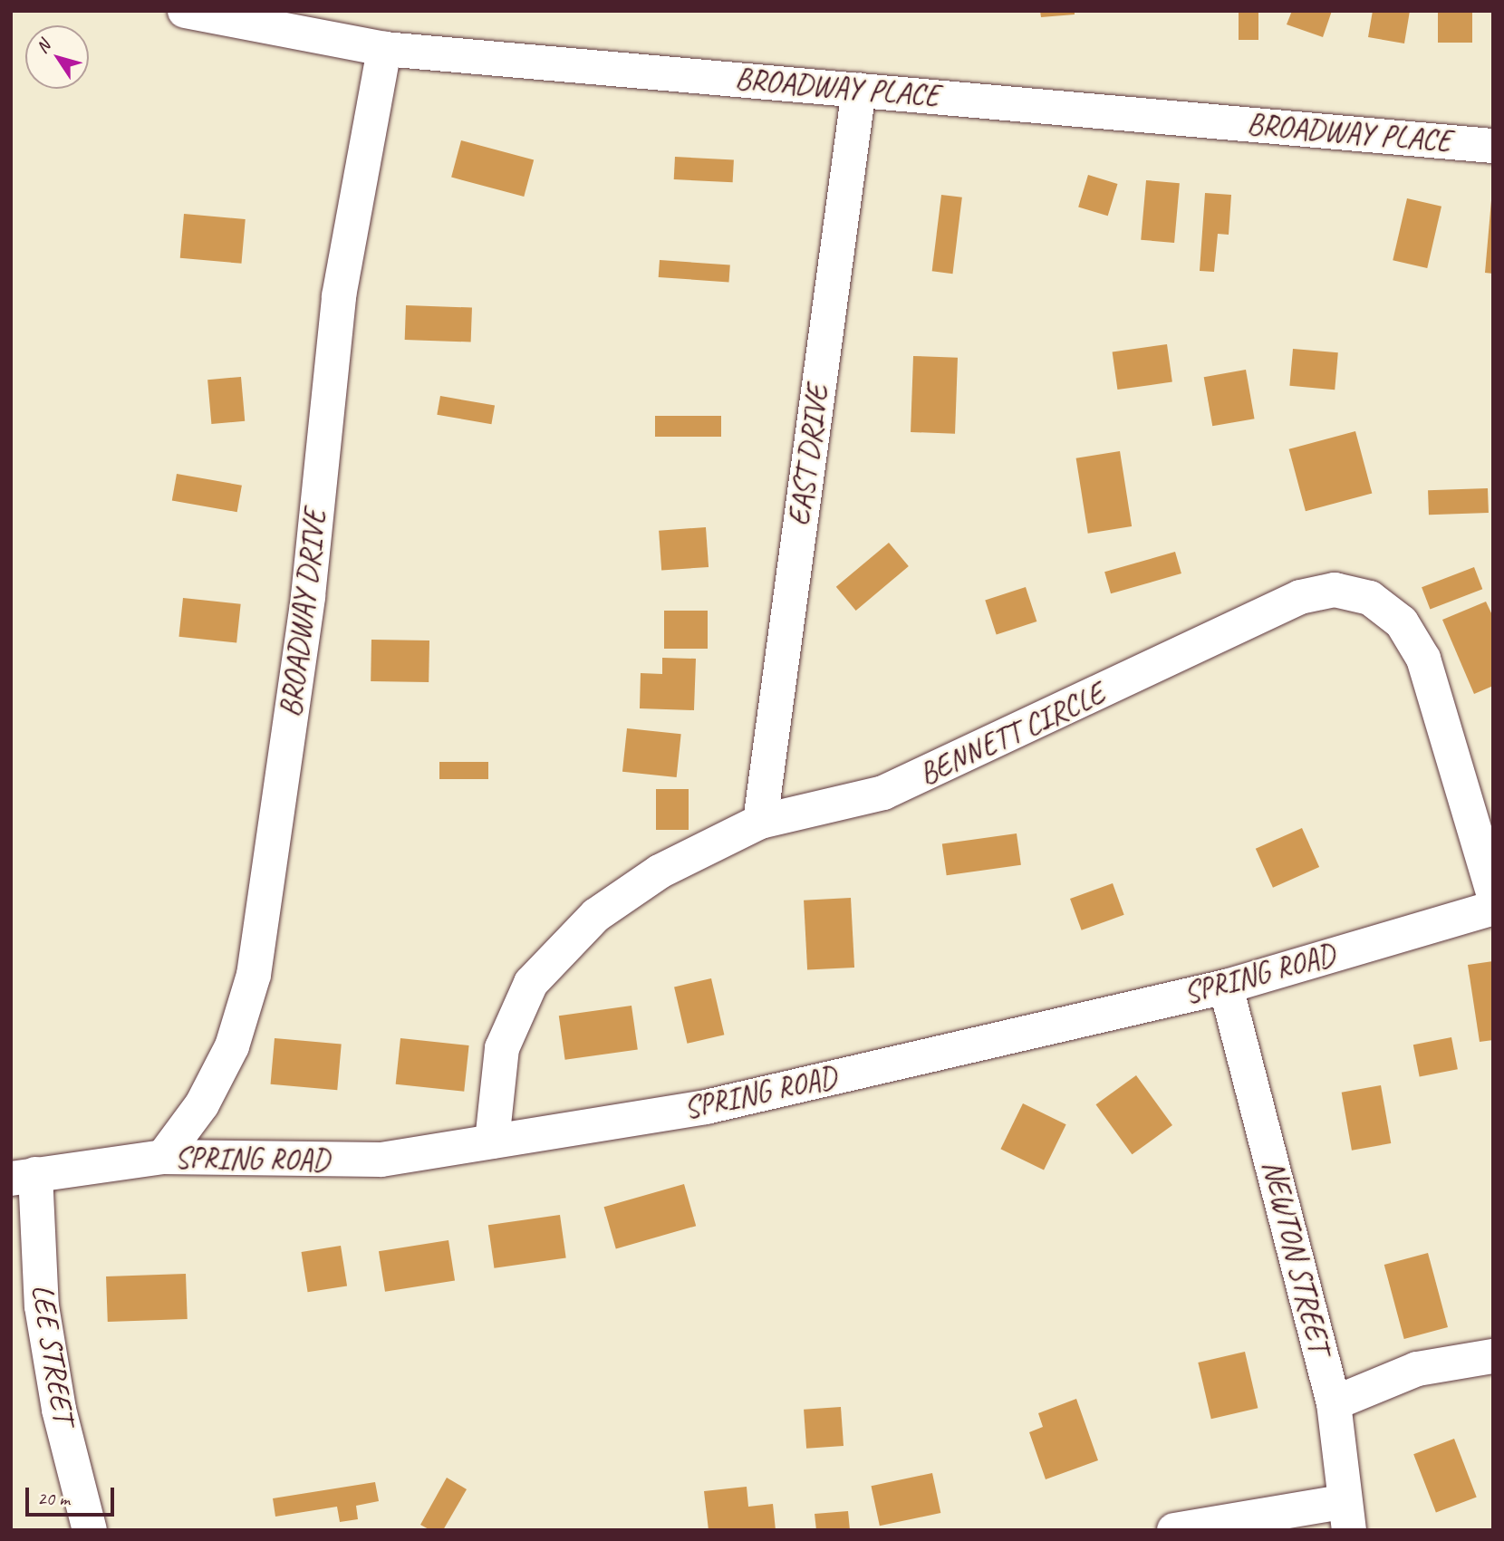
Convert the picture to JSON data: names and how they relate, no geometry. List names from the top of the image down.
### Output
{
  "streets": {
    "street": [
      "BROADWAY PLACE",
      "EAST DRIVE",
      "BROADWAY DRIVE",
      "BENNETT CIRCLE",
      "SPRING ROAD",
      "NEWTON STREET",
      "LEE STREET"
    ]
  },
  "crossings": [
    ["BROADWAY PLACE", "EAST DRIVE"],
    ["BROADWAY PLACE", "BROADWAY DRIVE"],
    ["EAST DRIVE", "BENNETT CIRCLE"],
    ["BROADWAY DRIVE", "SPRING ROAD"],
    ["BENNETT CIRCLE", "SPRING ROAD"],
    ["SPRING ROAD", "NEWTON STREET"],
    ["SPRING ROAD", "LEE STREET"]
  ],
  "scale_bar": "20 m",
  "north": "top left"
}
